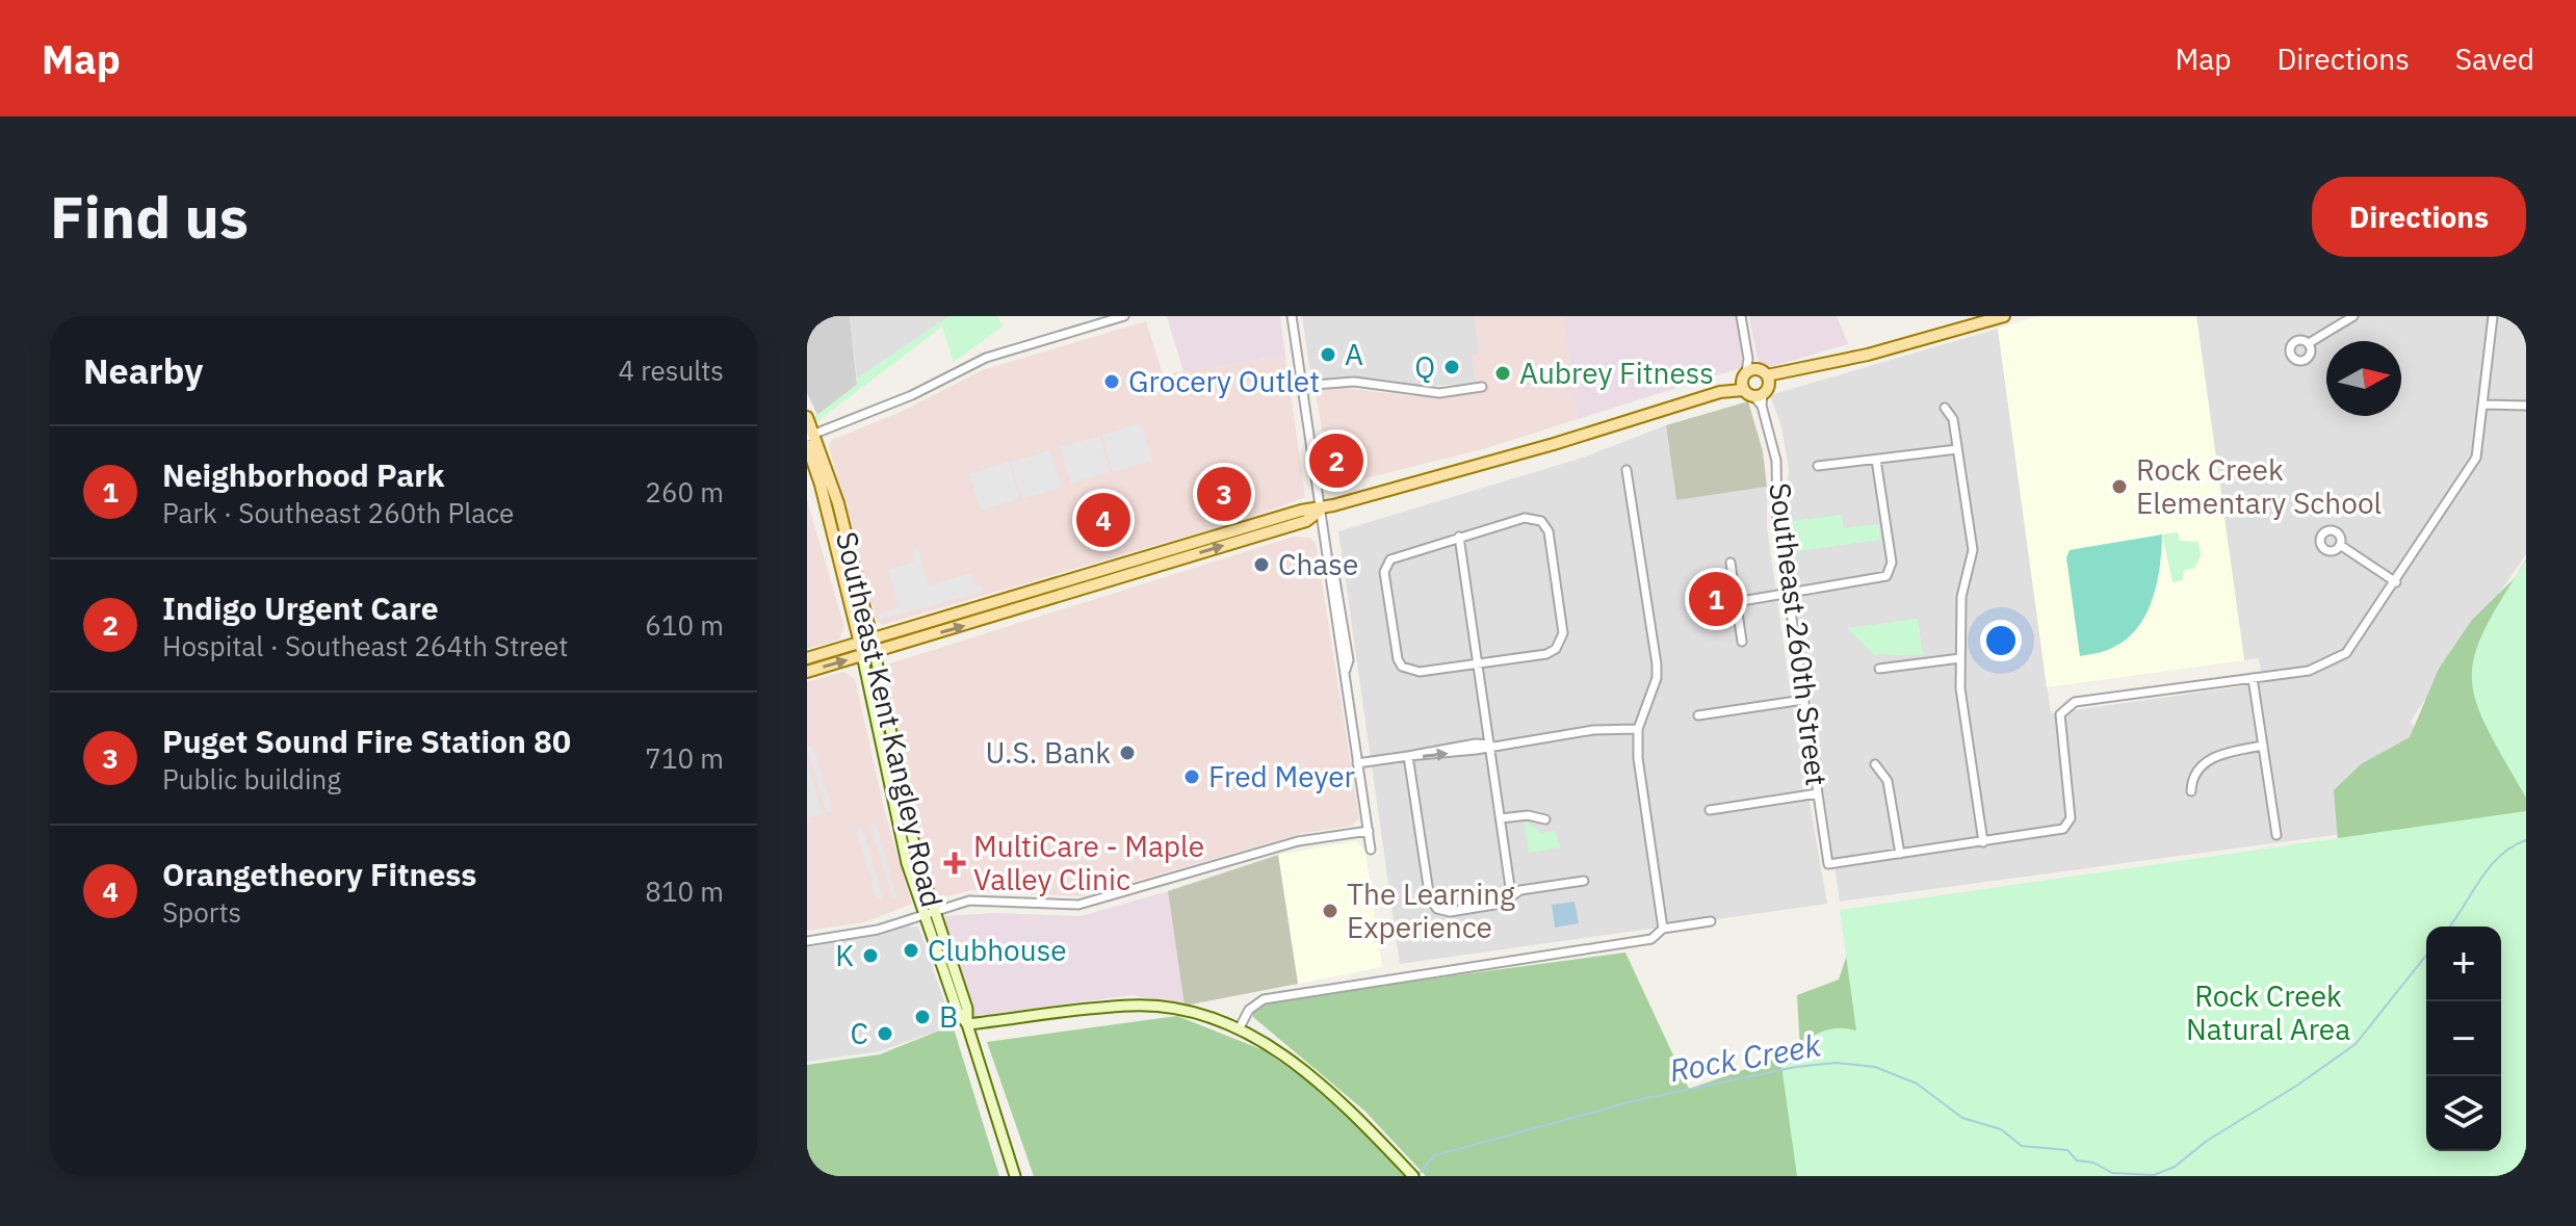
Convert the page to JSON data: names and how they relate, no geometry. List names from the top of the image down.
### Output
{
  "streets": {
    "main road": ["Southeast Kent Kangley Road"],
    "street": ["Southeast 260th Street"]
  },
  "water": ["Rock Creek"],
  "parks": ["Rock Creek Natural Area"],
  "places": {
    "other": [
      "A",
      "Q",
      "Aubrey Fitness",
      "Grocery Outlet",
      "Rock Creek Elementary School",
      "Chase",
      "U.S. Bank",
      "Fred Meyer",
      "The Learning Experience",
      "Clubhouse",
      "K",
      "B",
      "C"
    ],
    "health": ["MultiCare - Maple Valley Clinic"]
  },
  "north": "right",
  "page": {
    "header": "Map",
    "nav": ["Map", "Directions", "Saved"],
    "buttons": "Directions",
    "title": "Find us",
    "heading": ["Nearby", "4 results"],
    "list": [
      {
        "mark": "1",
        "name": "Neighborhood Park",
        "note": "Park · Southeast 260th Place",
        "value": "260 m"
      },
      {
        "mark": "2",
        "name": "Indigo Urgent Care",
        "note": "Hospital · Southeast 264th Street",
        "value": "610 m"
      },
      {
        "mark": "3",
        "name": "Puget Sound Fire Station 80",
        "note": "Public building",
        "value": "710 m"
      },
      {
        "mark": "4",
        "name": "Orangetheory Fitness",
        "note": "Sports",
        "value": "810 m"
      }
    ],
    "pins": [
      "2",
      "3",
      "4",
      "1"
    ],
    "map_buttons": ["+", "−"]
  }
}
